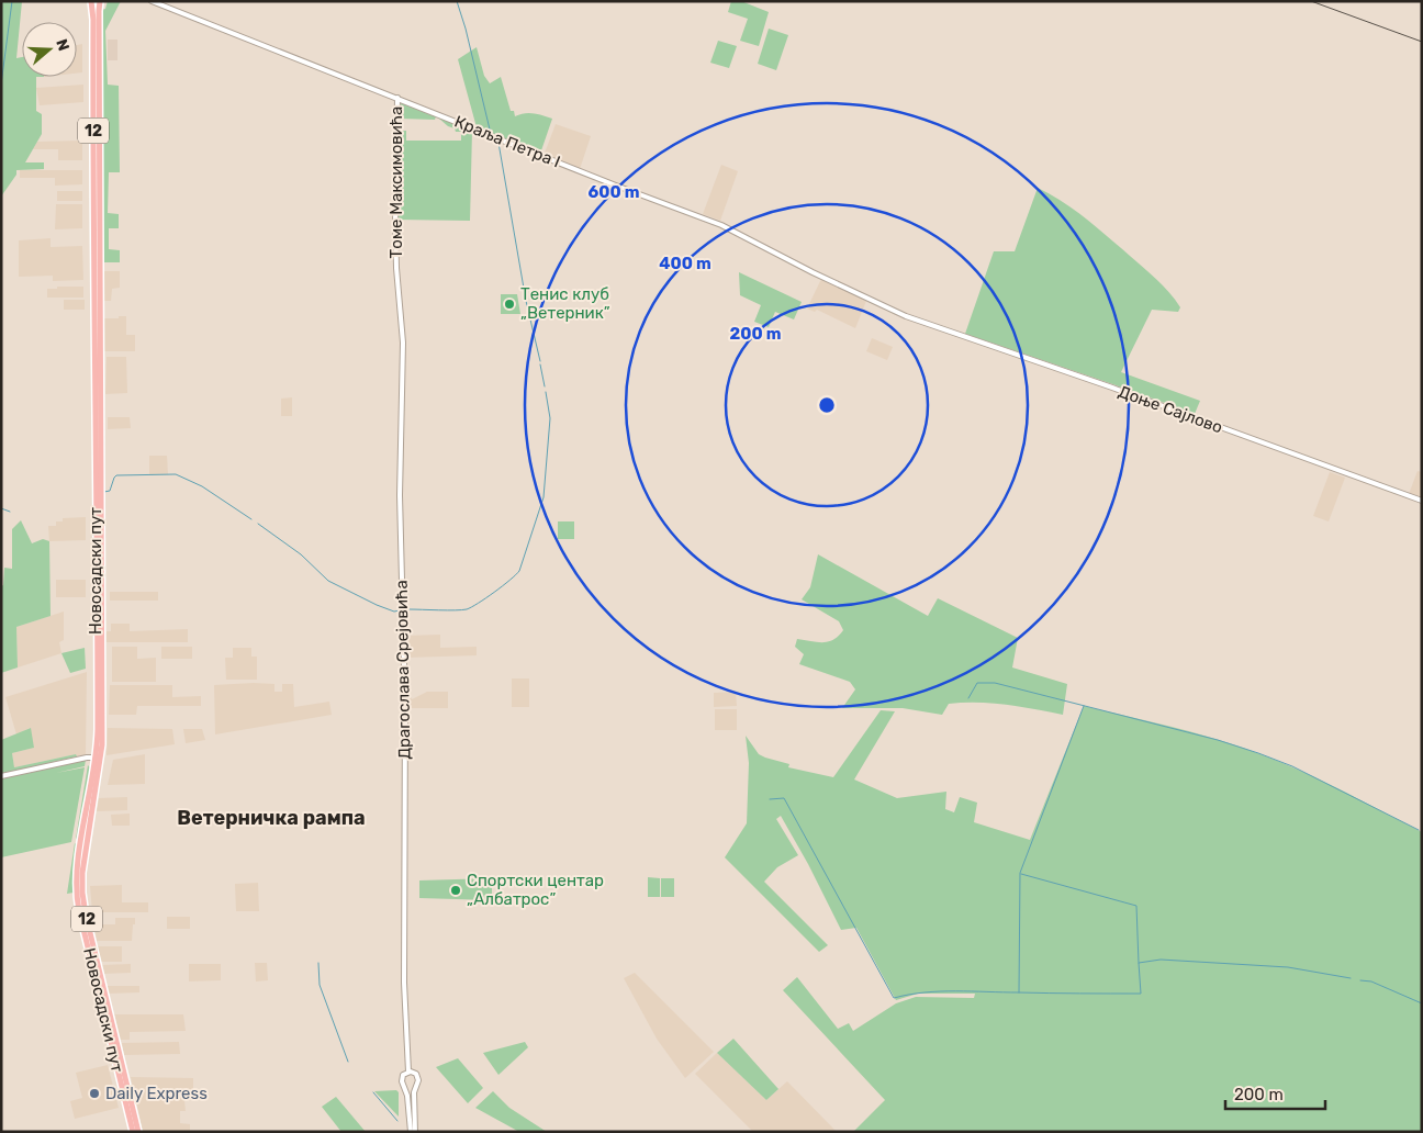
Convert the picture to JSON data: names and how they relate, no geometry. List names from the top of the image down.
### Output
{
  "streets": {
    "main road": ["12", "Новосадски пут"],
    "street": [
      "Краља Петра I",
      "Томе Максимовића",
      "Доње Сајлово",
      "Драгослава Срејовића"
    ]
  },
  "crossings": [
    ["Краља Петра I", "Томе Максимовића"],
    ["Краља Петра I", "Доње Сајлово"],
    ["Томе Максимовића", "Драгослава Срејовића"]
  ],
  "districts": ["Ветерничка рампа"],
  "places": ["Тенис клуб „Ветерник”", "Спортски центар „Албатрос”", "Daily Express"],
  "scale_bar": "200 m",
  "north": "right",
  "rings": ["600 m", "400 m", "200 m"]
}
